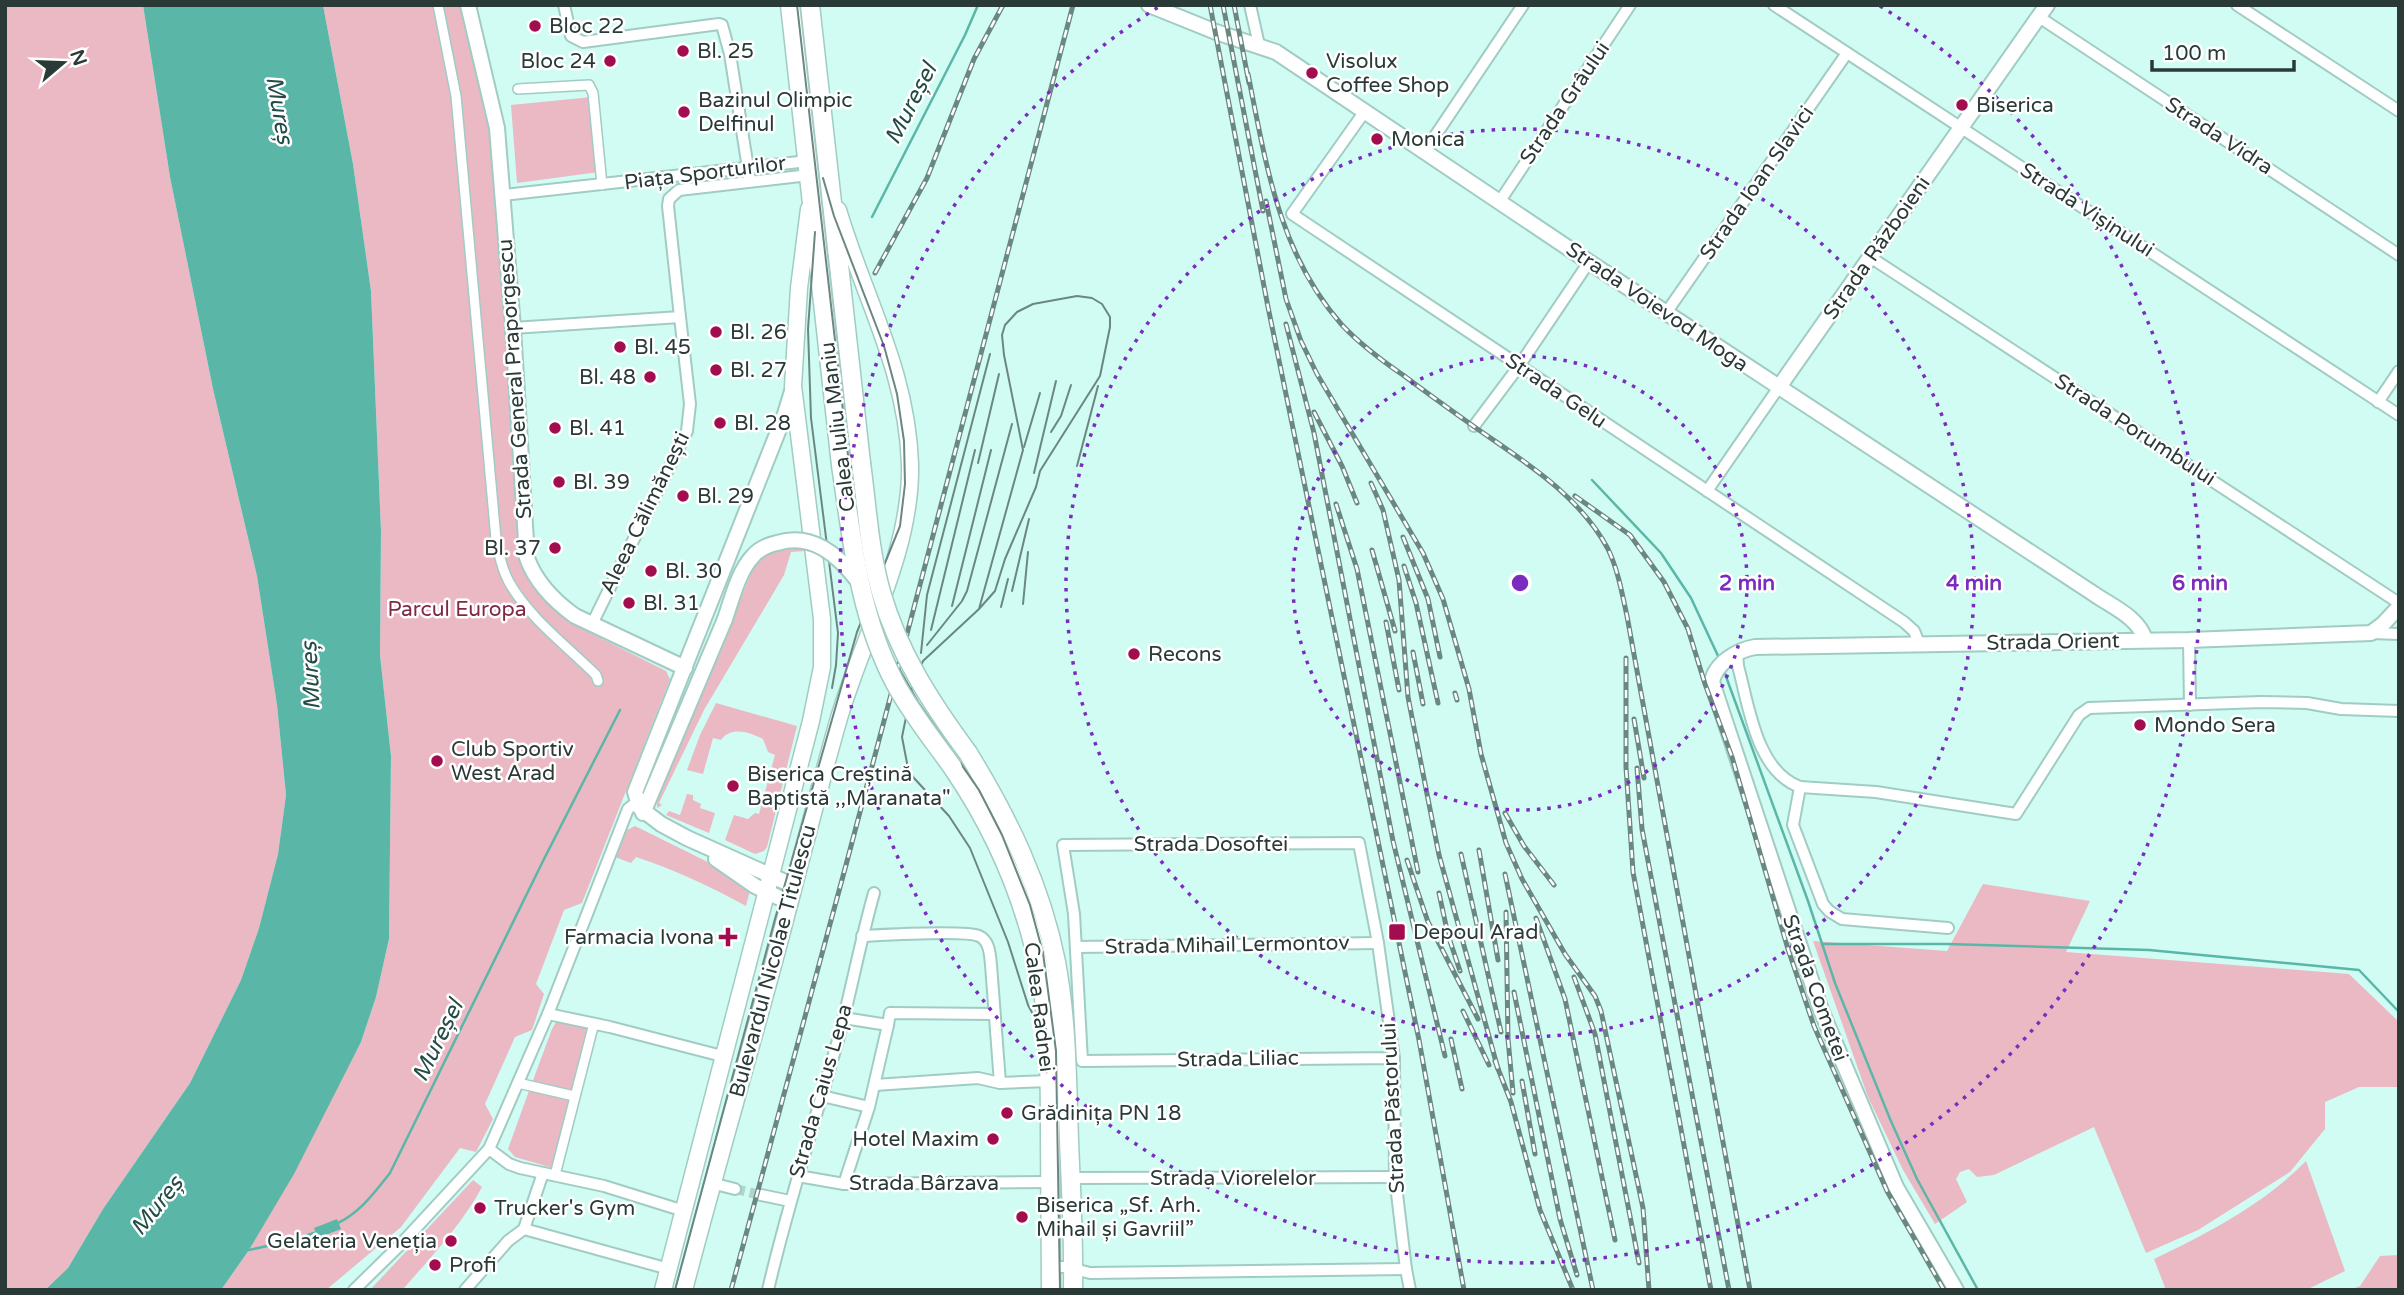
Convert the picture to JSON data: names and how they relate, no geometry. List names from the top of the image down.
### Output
{
  "streets": {
    "main road": ["Calea Iuliu Maniu", "Bulevardul Nicolae Titulescu", "Calea Radnei"],
    "street": [
      "Strada Grâului",
      "Strada Vidra",
      "Piața Sporturilor",
      "Strada Ioan Slavici",
      "Strada Vișinului",
      "Strada Războieni",
      "Strada Voievod Moga",
      "Strada General Praporgescu",
      "Strada Gelu",
      "Strada Porumbului",
      "Aleea Călimănești",
      "Strada Orient",
      "Strada Dosoftei",
      "Strada Mihail Lermontov",
      "Strada Cometei",
      "Strada Liliac",
      "Strada Caius Lepa",
      "Strada Păstorului",
      "Strada Viorelelor",
      "Strada Bârzava"
    ]
  },
  "crossings": [
    ["Strada Grâului", "Strada Voievod Moga"],
    ["Strada Vidra", "Strada Războieni"],
    ["Piața Sporturilor", "Strada General Praporgescu"],
    ["Piața Sporturilor", "Calea Iuliu Maniu"],
    ["Piața Sporturilor", "Aleea Călimănești"],
    ["Piața Sporturilor", "Bulevardul Nicolae Titulescu"],
    ["Strada Ioan Slavici", "Strada Vișinului"],
    ["Strada Ioan Slavici", "Strada Voievod Moga"],
    ["Strada Vișinului", "Strada Războieni"],
    ["Strada Războieni", "Strada Voievod Moga"],
    ["Strada Războieni", "Strada Gelu"],
    ["Strada Războieni", "Strada Porumbului"],
    ["Strada Voievod Moga", "Strada Gelu"],
    ["Strada Voievod Moga", "Strada Orient"],
    ["Strada General Praporgescu", "Aleea Călimănești"],
    ["Strada Gelu", "Strada Orient"],
    ["Calea Iuliu Maniu", "Bulevardul Nicolae Titulescu"],
    ["Calea Iuliu Maniu", "Calea Radnei"],
    ["Strada Orient", "Strada Cometei"],
    ["Strada Dosoftei", "Strada Mihail Lermontov"],
    ["Strada Dosoftei", "Strada Liliac"],
    ["Strada Dosoftei", "Strada Păstorului"],
    ["Strada Mihail Lermontov", "Strada Liliac"],
    ["Strada Mihail Lermontov", "Strada Păstorului"],
    ["Calea Radnei", "Strada Viorelelor"],
    ["Calea Radnei", "Strada Bârzava"],
    ["Strada Liliac", "Strada Păstorului"],
    ["Strada Caius Lepa", "Strada Bârzava"],
    ["Strada Păstorului", "Strada Viorelelor"]
  ],
  "water": ["Mureșel", "Mureș"],
  "parks": ["Parcul Europa"],
  "places": {
    "other": [
      "Bloc 22",
      "Bl. 25",
      "Bloc 24",
      "Visolux Coffee Shop",
      "Biserica",
      "Bazinul Olimpic Delfinul",
      "Monica",
      "Bl. 26",
      "Bl. 45",
      "Bl. 27",
      "Bl. 48",
      "Bl. 28",
      "Bl. 41",
      "Bl. 39",
      "Bl. 29",
      "Bl. 37",
      "Bl. 30",
      "Bl. 31",
      "Recons",
      "Mondo Sera",
      "Club Sportiv West Arad",
      "Biserica Creștină Baptistă ,,Maranata\"",
      "Grădinița PN 18",
      "Hotel Maxim",
      "Trucker's Gym",
      "Biserica „Sf. Arh. Mihail și Gavriil”",
      "Gelateria Veneția",
      "Profi"
    ],
    "transit": ["Depoul Arad"],
    "health": ["Farmacia Ivona"]
  },
  "scale_bar": "100 m",
  "north": "right",
  "rings": ["2 min", "4 min", "6 min"]
}
